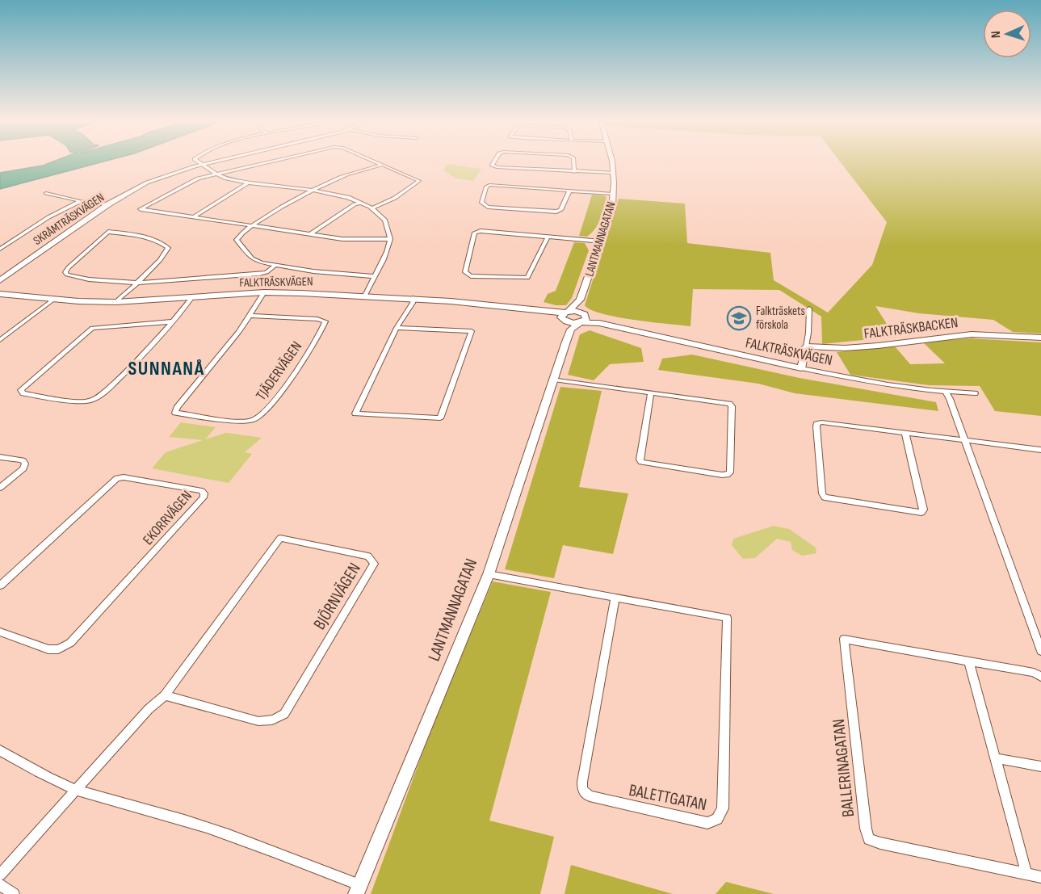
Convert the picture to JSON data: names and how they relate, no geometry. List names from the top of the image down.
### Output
{
  "streets": {
    "street": [
      "SKRÅMTRÄSKVÄGEN",
      "LANTMANNAGATAN",
      "FALKTRÄSKVÄGEN",
      "FALKTRÄSKBACKEN",
      "TJÄDERVÄGEN",
      "EKORRVÄGEN",
      "BJÖRNVÄGEN",
      "BALLERINAGATAN",
      "BALETTGATAN"
    ]
  },
  "crossings": [
    ["LANTMANNAGATAN", "FALKTRÄSKVÄGEN"],
    ["LANTMANNAGATAN", "BALETTGATAN"],
    ["FALKTRÄSKVÄGEN", "TJÄDERVÄGEN"]
  ],
  "districts": ["SUNNANÅ"],
  "places": {
    "school or university": ["Falkträskets förskola"]
  },
  "north": "left"
}
